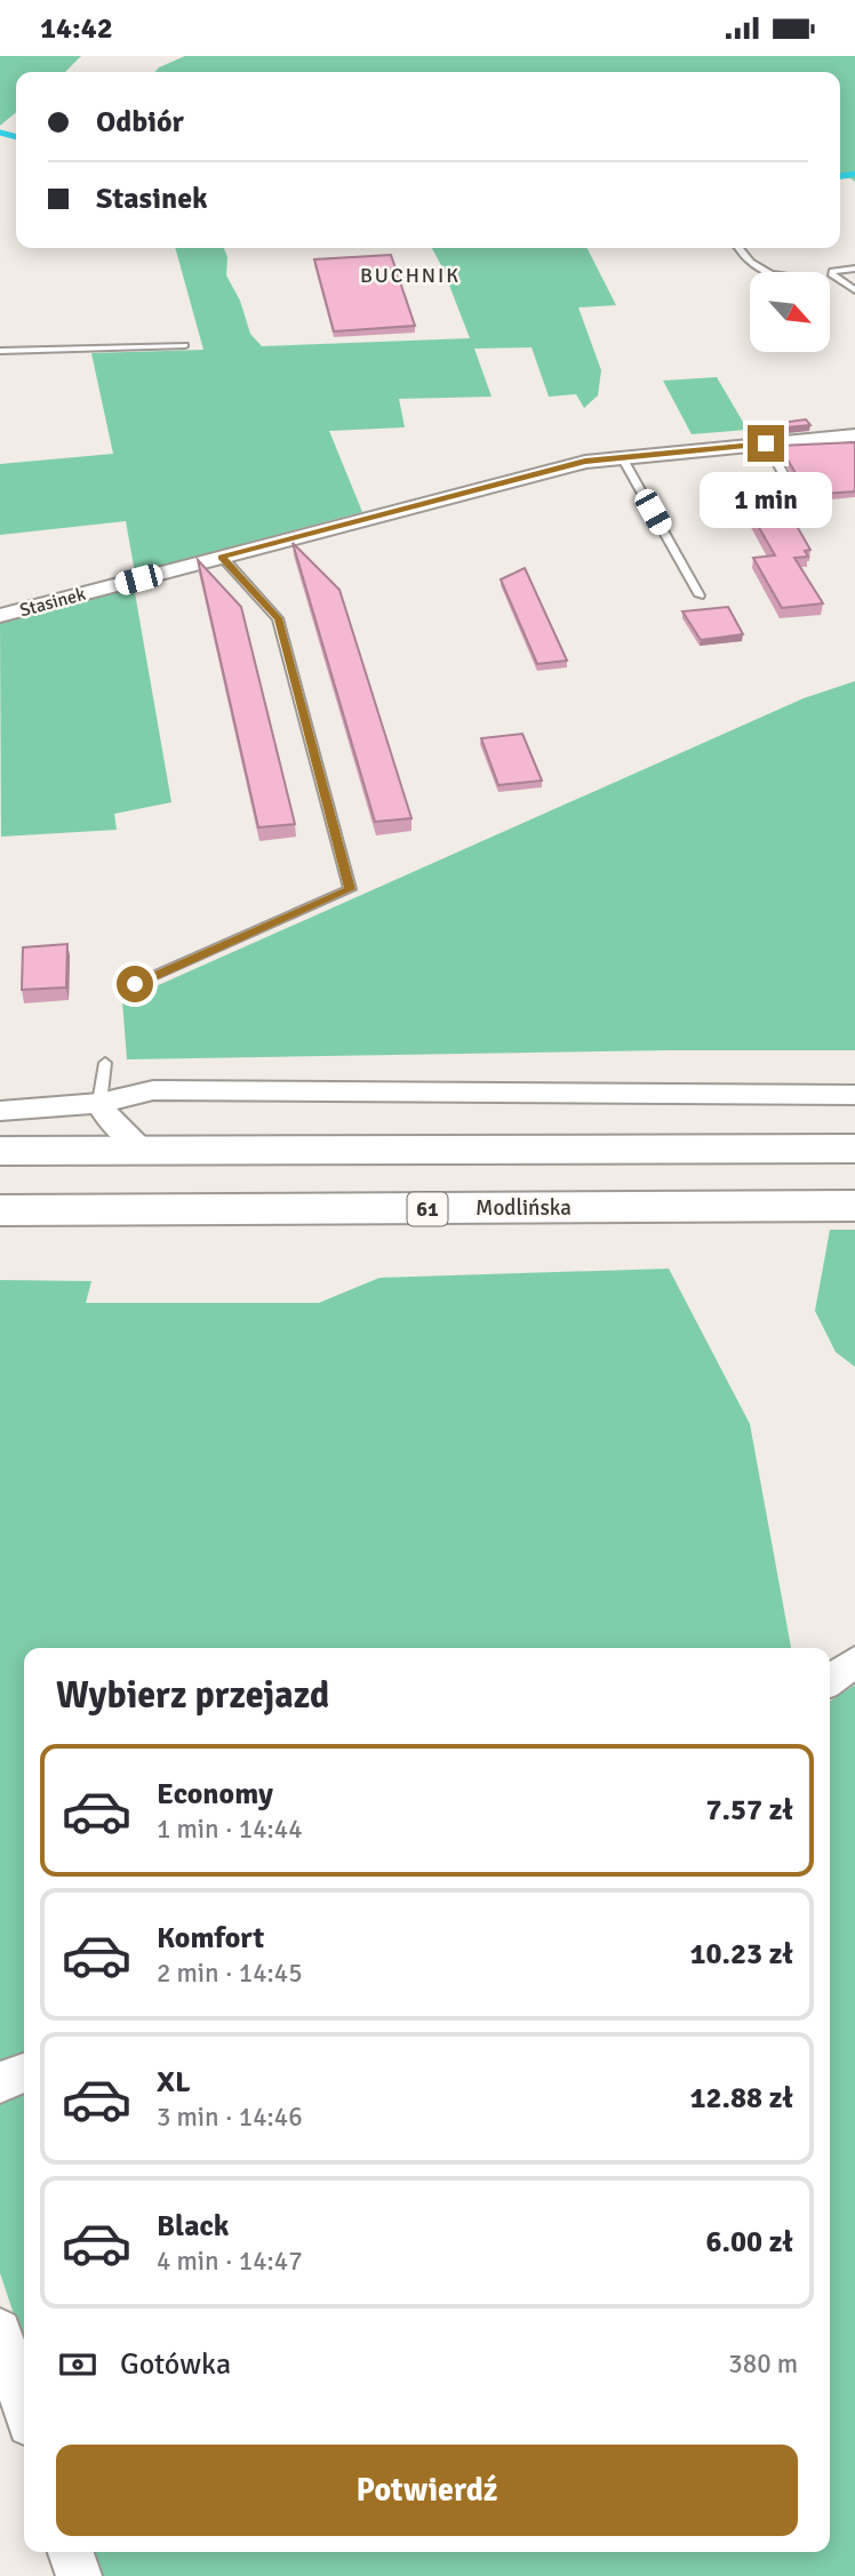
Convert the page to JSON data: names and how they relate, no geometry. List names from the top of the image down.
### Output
{
  "streets": {
    "main road": ["Modlińska", "61"],
    "street": ["Stasinek"]
  },
  "districts": ["BUCHNIK"],
  "north": "bottom right",
  "page": {
    "status": "14:42",
    "banner": ["Odbiór", "Stasinek"],
    "bubble": "1 min",
    "heading": "Wybierz przejazd",
    "list": [
      {
        "name": "Economy",
        "note": "1 min · 14:44",
        "value": "7.57 zł"
      },
      {
        "name": "Komfort",
        "note": "2 min · 14:45",
        "value": "10.23 zł"
      },
      {
        "name": "XL",
        "note": "3 min · 14:46",
        "value": "12.88 zł"
      },
      {
        "name": "Black",
        "note": "4 min · 14:47",
        "value": "6.00 zł"
      }
    ],
    "pay": ["Gotówka", "380 m"],
    "buttons": "Potwierdź"
  }
}
